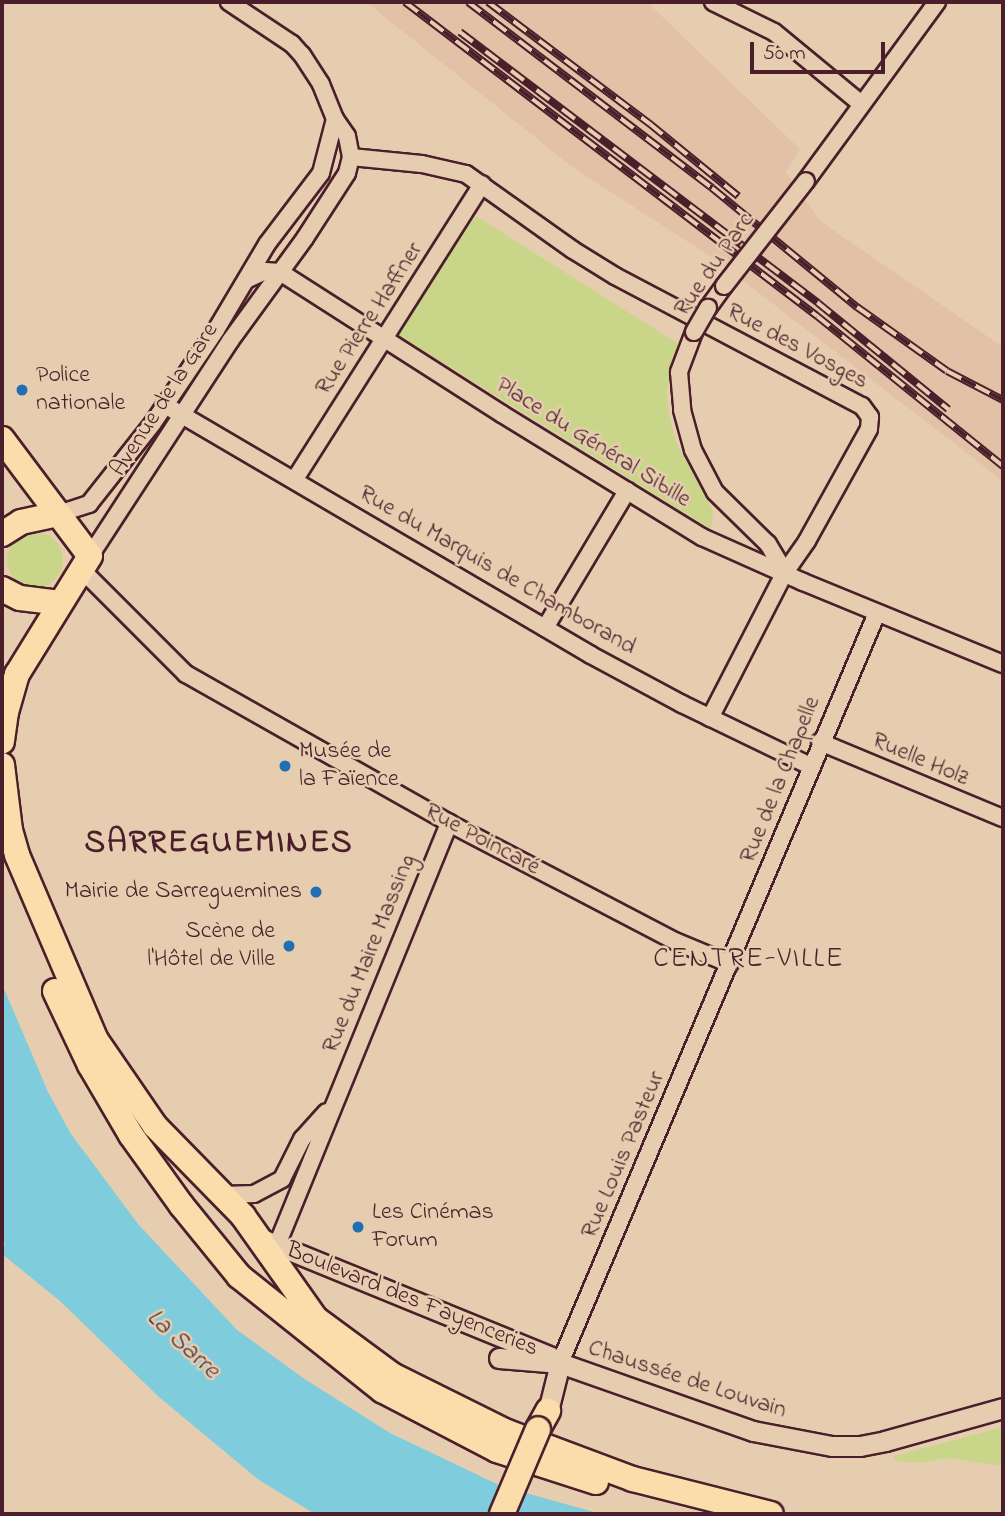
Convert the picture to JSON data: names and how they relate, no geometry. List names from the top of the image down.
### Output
{
  "streets": {
    "main road": ["Boulevard des Fayenceries"],
    "street": [
      "Rue du Parc",
      "Rue Pierre Haffner",
      "Rue des Vosges",
      "Avenue de la Gare",
      "Place du Général Sibille",
      "Rue du Marquis de Chamborand",
      "Ruelle Holz",
      "Rue de la Chapelle",
      "Rue Poincaré",
      "Rue du Maire Massing",
      "Rue Louis Pasteur",
      "Chaussée de Louvain"
    ]
  },
  "crossings": [
    ["Rue du Parc", "Rue des Vosges"],
    ["Rue du Parc", "Place du Général Sibille"],
    ["Rue Pierre Haffner", "Rue des Vosges"],
    ["Rue Pierre Haffner", "Place du Général Sibille"],
    ["Rue Pierre Haffner", "Rue du Marquis de Chamborand"],
    ["Rue des Vosges", "Avenue de la Gare"],
    ["Rue des Vosges", "Place du Général Sibille"],
    ["Rue des Vosges", "Rue du Marquis de Chamborand"],
    ["Avenue de la Gare", "Place du Général Sibille"],
    ["Avenue de la Gare", "Rue du Marquis de Chamborand"],
    ["Avenue de la Gare", "Rue Poincaré"],
    ["Place du Général Sibille", "Rue de la Chapelle"],
    ["Rue du Marquis de Chamborand", "Rue de la Chapelle"],
    ["Ruelle Holz", "Rue de la Chapelle"],
    ["Rue de la Chapelle", "Rue Poincaré"],
    ["Rue de la Chapelle", "Rue Louis Pasteur"],
    ["Rue Poincaré", "Rue du Maire Massing"],
    ["Rue Poincaré", "Rue Louis Pasteur"],
    ["Rue du Maire Massing", "Boulevard des Fayenceries"],
    ["Rue Louis Pasteur", "Boulevard des Fayenceries"],
    ["Rue Louis Pasteur", "Chaussée de Louvain"],
    ["Boulevard des Fayenceries", "Chaussée de Louvain"]
  ],
  "districts": ["SARREGUEMINES", "CENTRE-VILLE"],
  "water": ["La Sarre"],
  "places": [
    "Police nationale",
    "Musée de la Faïence",
    "Mairie de Sarreguemines",
    "Scène de l'Hôtel de Ville",
    "Les Cinémas Forum"
  ],
  "scale_bar": "50 m"
}
